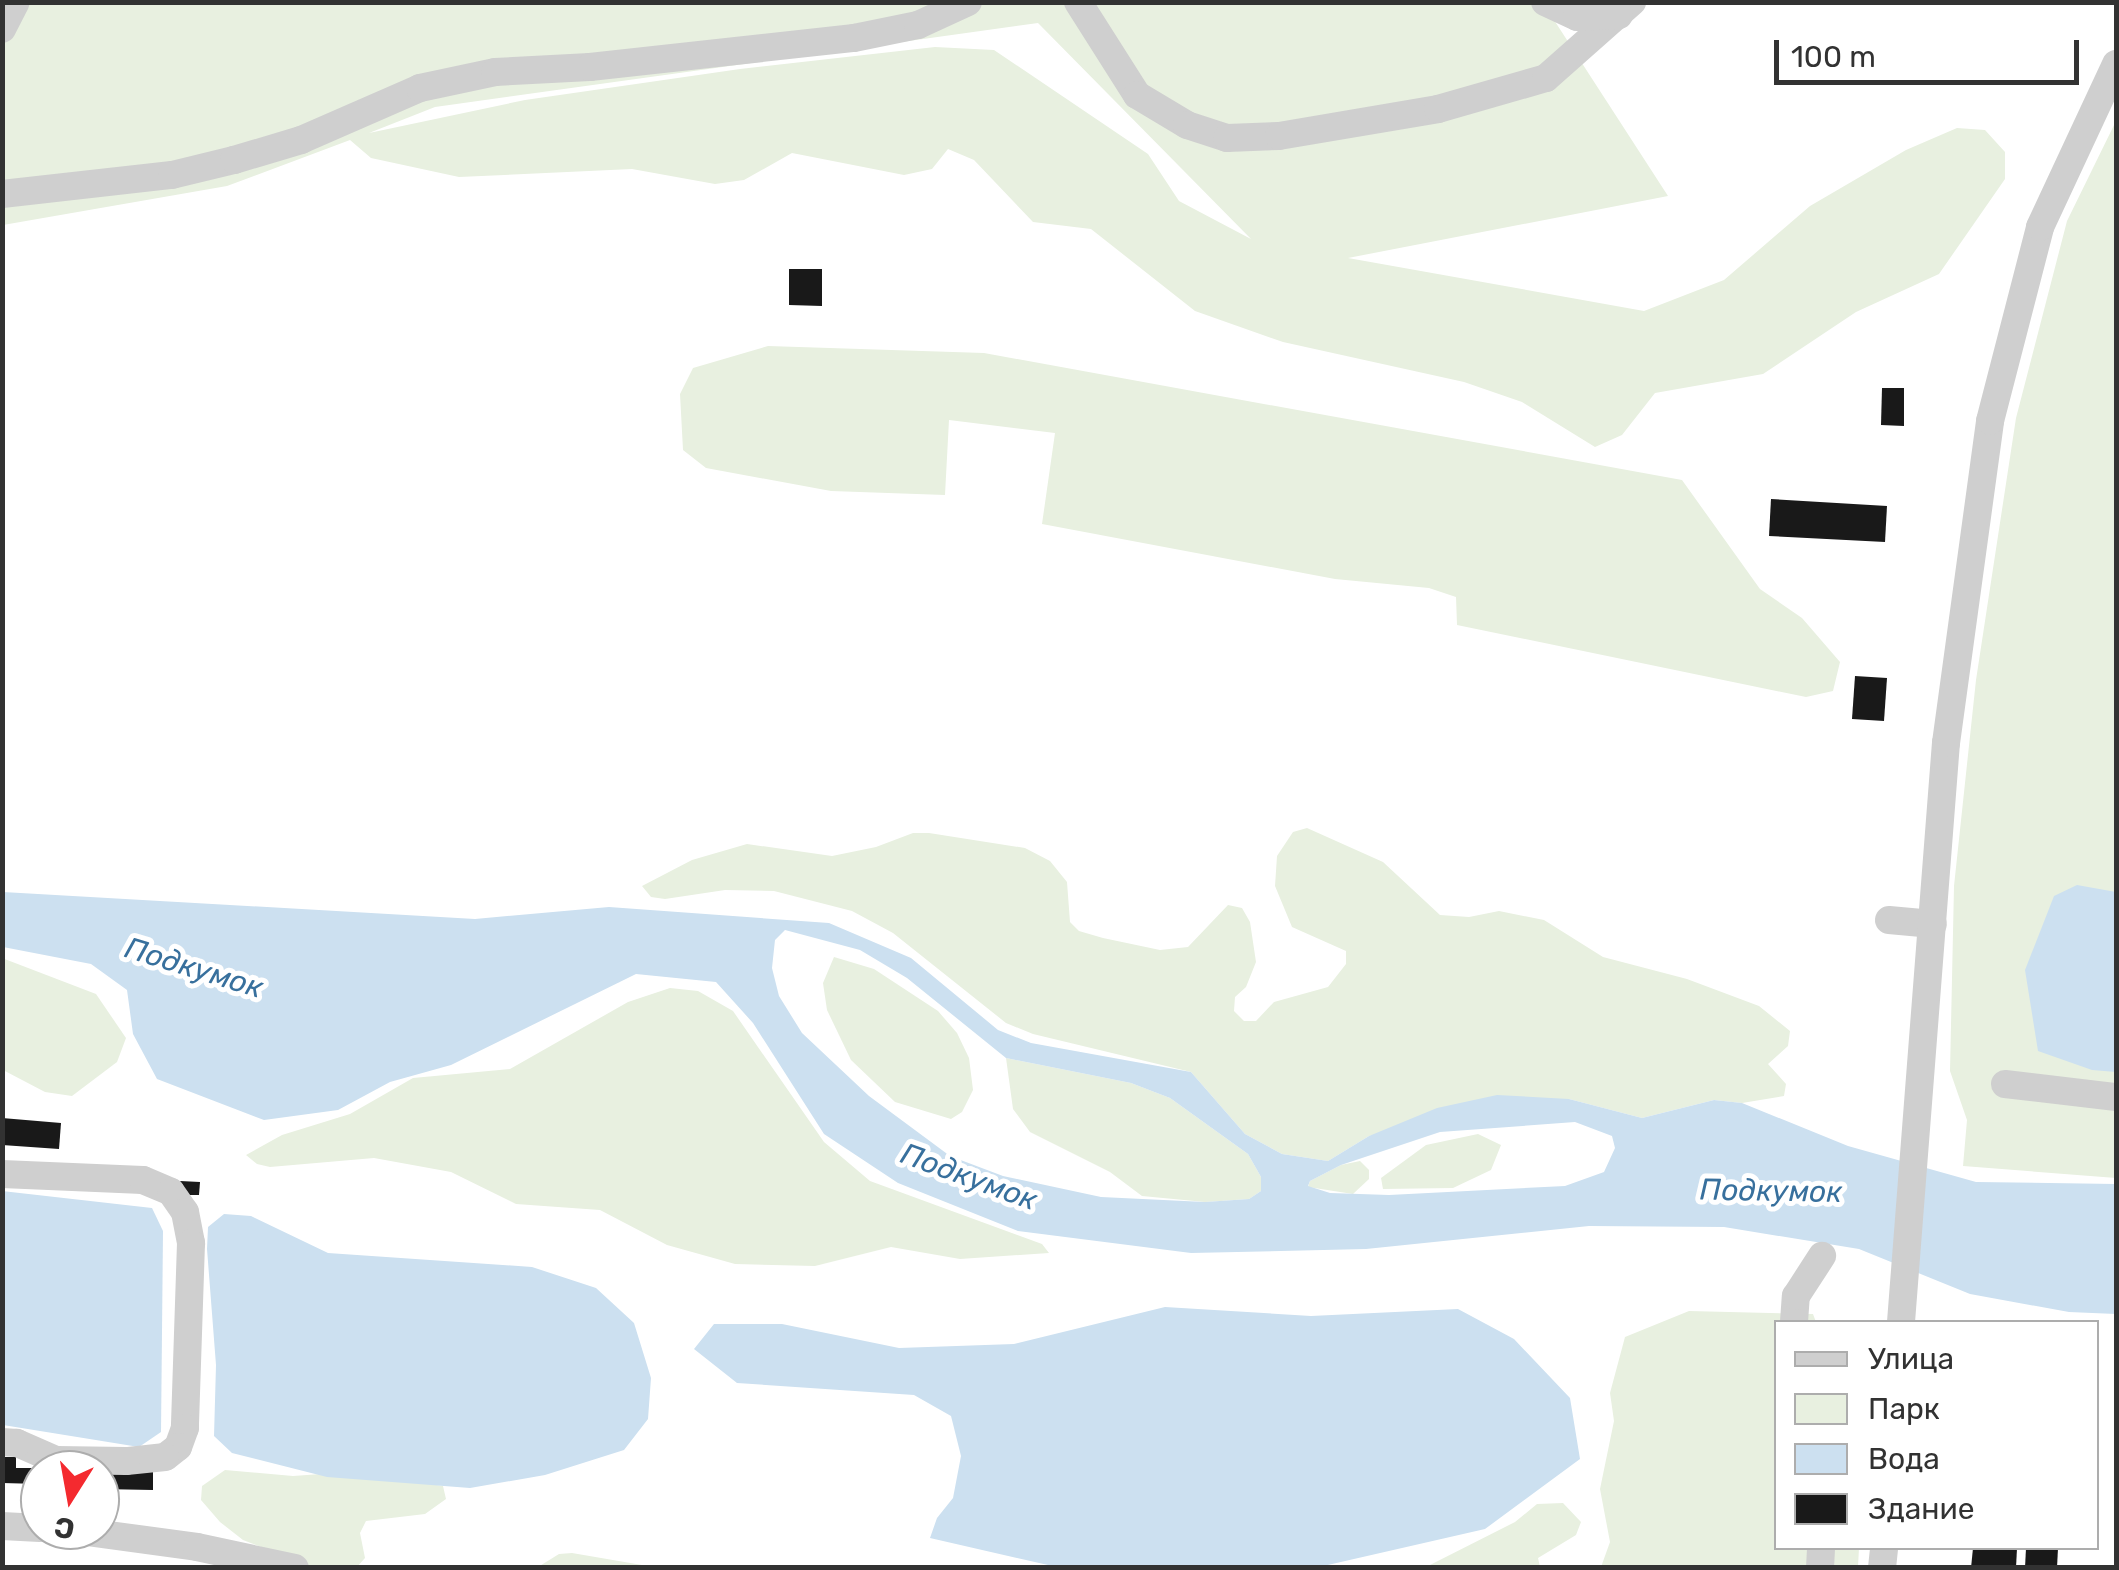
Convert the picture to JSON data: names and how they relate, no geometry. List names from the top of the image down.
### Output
{
  "water": ["Подкумок"],
  "legend": [
    "Улица",
    "Парк",
    "Вода",
    "Здание"
  ],
  "scale_bar": "100 m",
  "north": "bottom"
}
